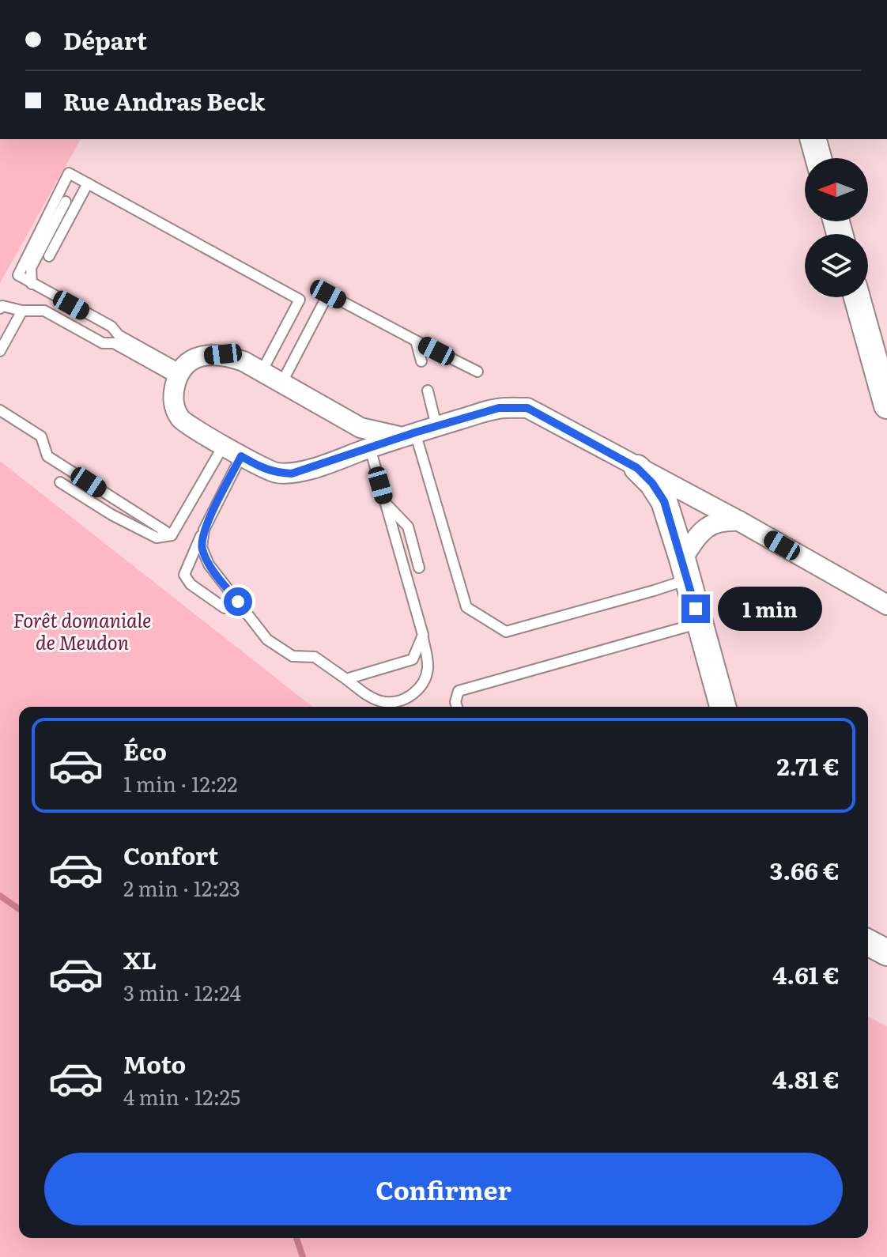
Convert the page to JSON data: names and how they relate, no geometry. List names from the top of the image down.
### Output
{
  "parks": ["Forêt domaniale de Meudon"],
  "north": "left",
  "page": {
    "banner": ["Départ", "Rue Andras Beck"],
    "bubble": "1 min",
    "list": [
      {
        "name": "Éco",
        "note": "1 min · 12:22",
        "value": "2.71 €"
      },
      {
        "name": "Confort",
        "note": "2 min · 12:23",
        "value": "3.66 €"
      },
      {
        "name": "XL",
        "note": "3 min · 12:24",
        "value": "4.61 €"
      },
      {
        "name": "Moto",
        "note": "4 min · 12:25",
        "value": "4.81 €"
      }
    ],
    "buttons": "Confirmer"
  }
}
